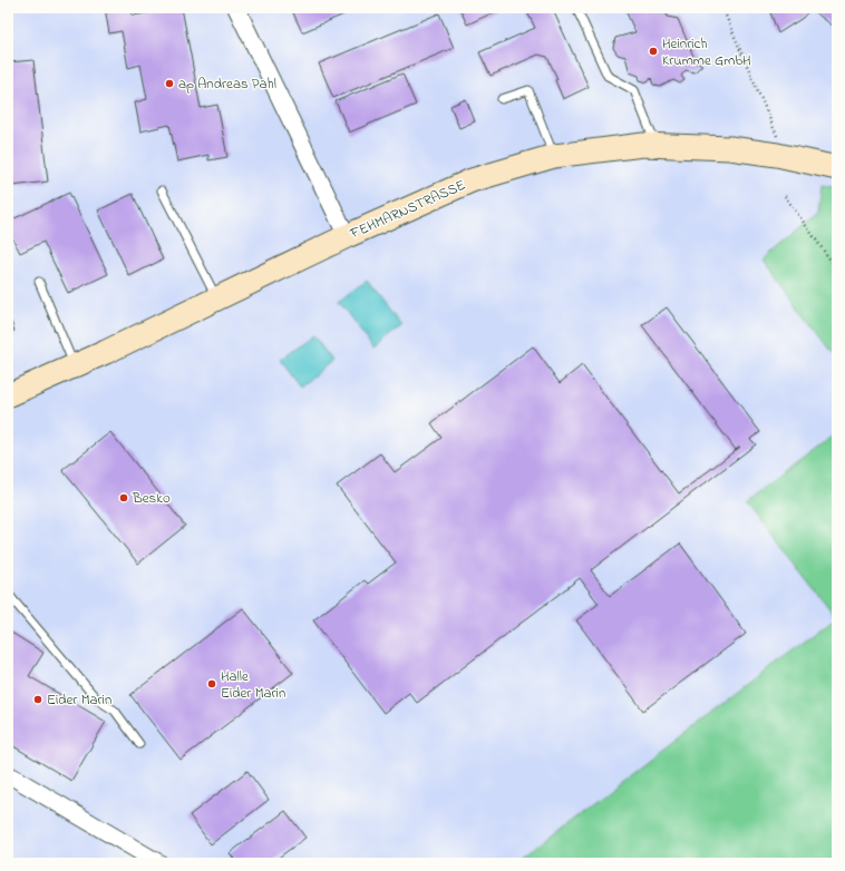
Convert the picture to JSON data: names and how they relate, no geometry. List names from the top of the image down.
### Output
{
  "streets": {
    "street": ["FEHMARNSTRASSE"]
  },
  "places": [
    "Heinrich Krumme GmbH",
    "ap Andreas Pahl",
    "Besko",
    "Halle Eider Marin",
    "Eider Marin"
  ]
}
